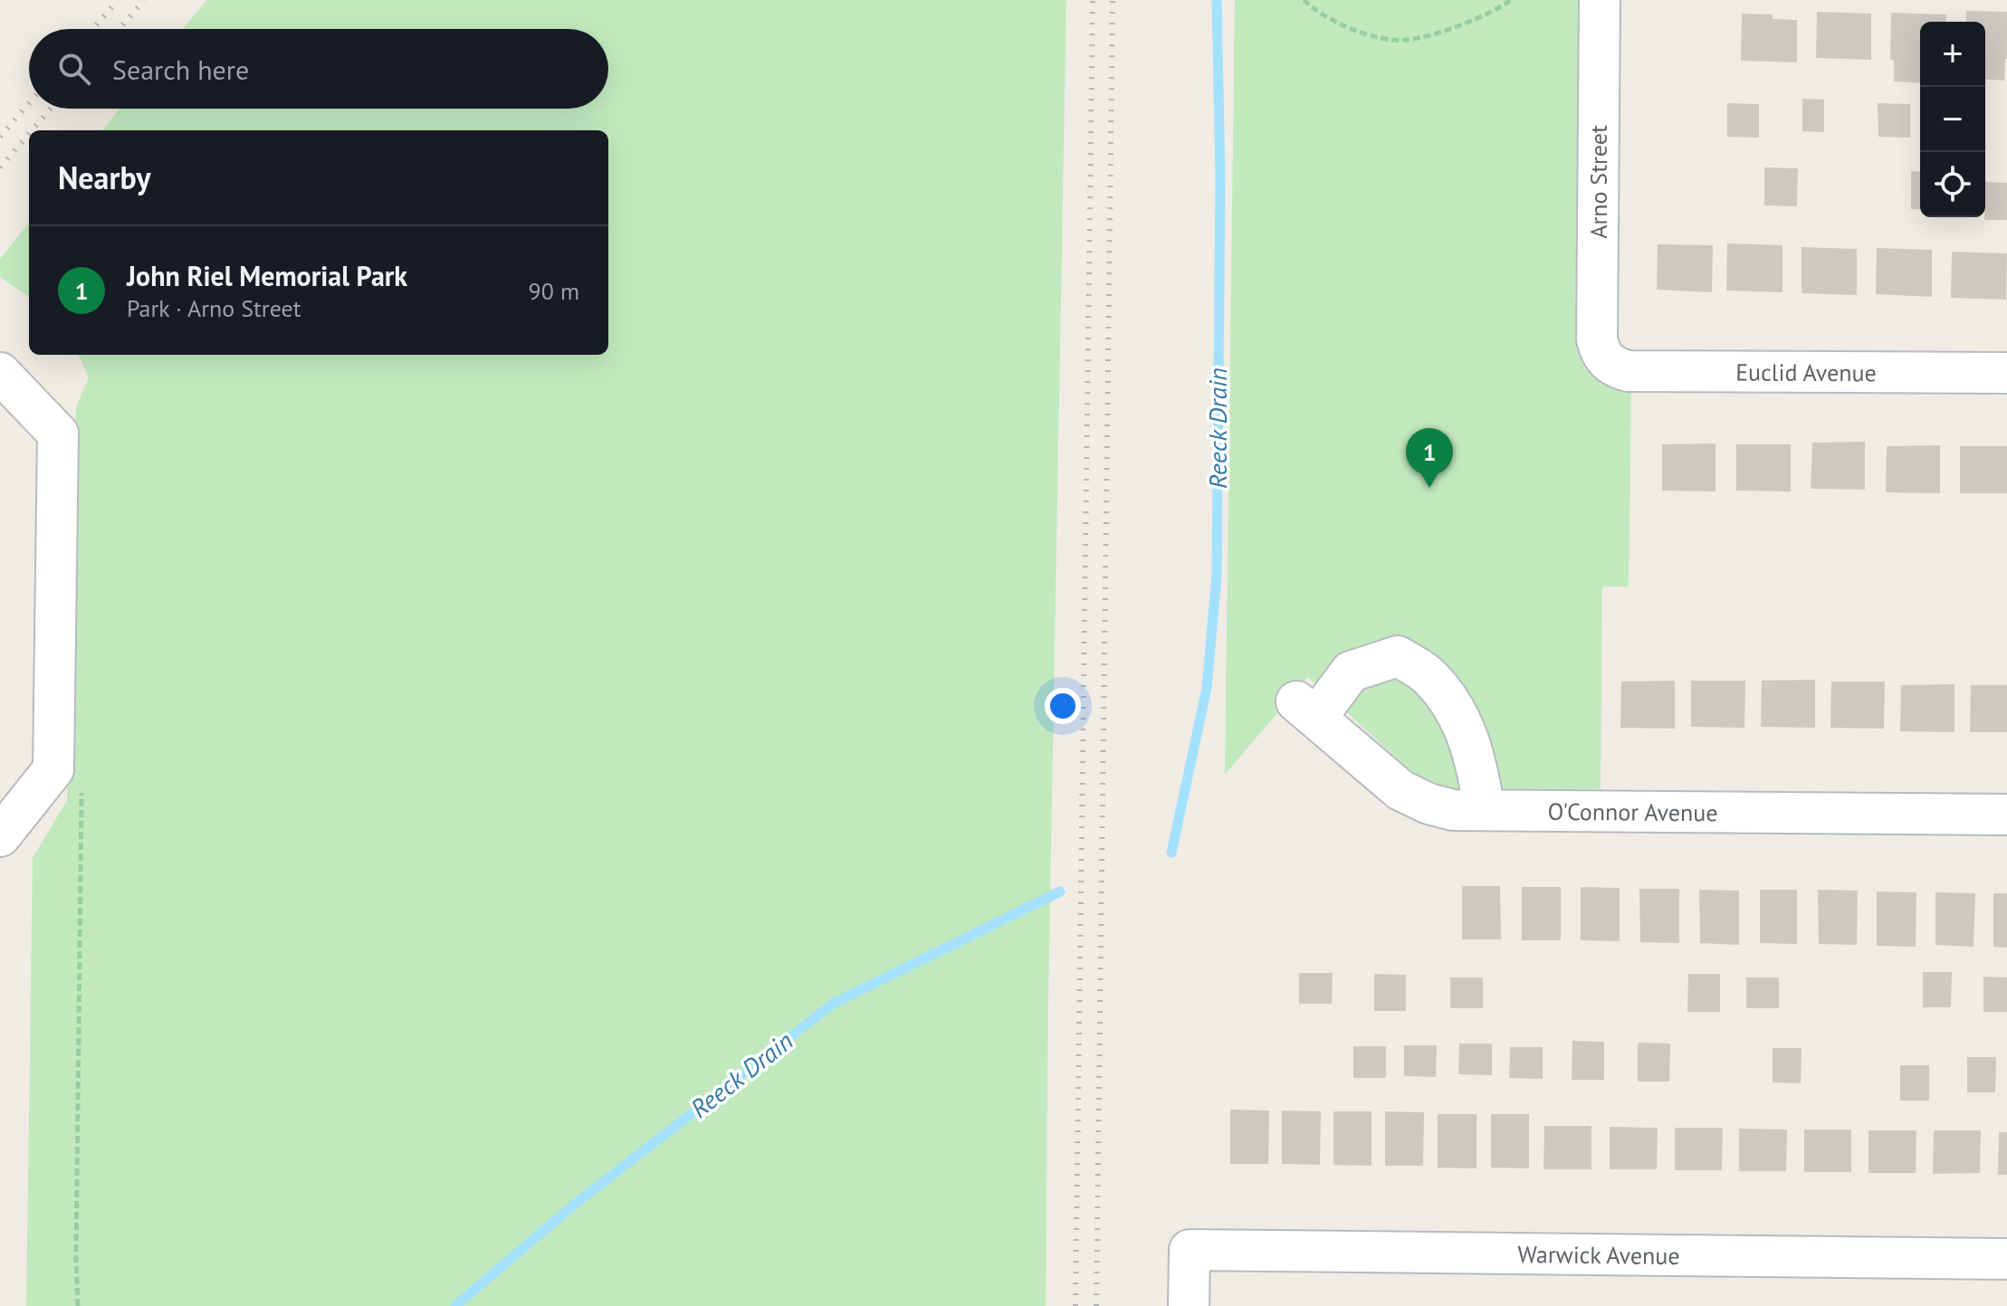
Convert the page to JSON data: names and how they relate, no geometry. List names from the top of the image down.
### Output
{
  "streets": {
    "street": [
      "Arno Street",
      "Euclid Avenue",
      "O'Connor Avenue",
      "Warwick Avenue"
    ]
  },
  "crossings": [
    ["Arno Street", "Euclid Avenue"]
  ],
  "water": ["Reeck Drain"],
  "page": {
    "map_buttons": ["+", "−"],
    "search": "Search here",
    "heading": "Nearby",
    "list": [
      {
        "mark": "1",
        "name": "John Riel Memorial Park",
        "note": "Park · Arno Street",
        "value": "90 m"
      }
    ],
    "pins": "1"
  }
}
